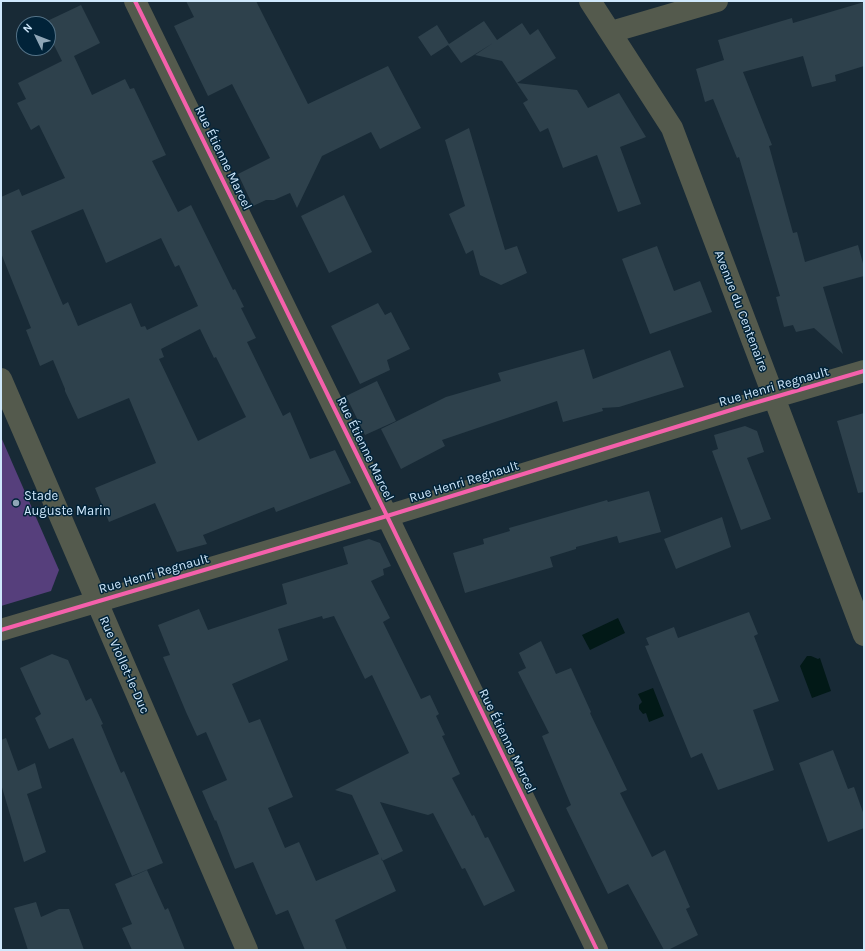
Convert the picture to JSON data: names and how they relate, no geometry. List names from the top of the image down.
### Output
{
  "streets": {
    "street": [
      "Rue Étienne Marcel",
      "Avenue du Centenaire",
      "Rue Henri Regnault",
      "Rue Viollet-le-Duc"
    ]
  },
  "crossings": [
    ["Rue Étienne Marcel", "Rue Henri Regnault"],
    ["Avenue du Centenaire", "Rue Henri Regnault"],
    ["Rue Henri Regnault", "Rue Viollet-le-Duc"]
  ],
  "places": ["Stade Auguste Marin"],
  "north": "top left"
}
